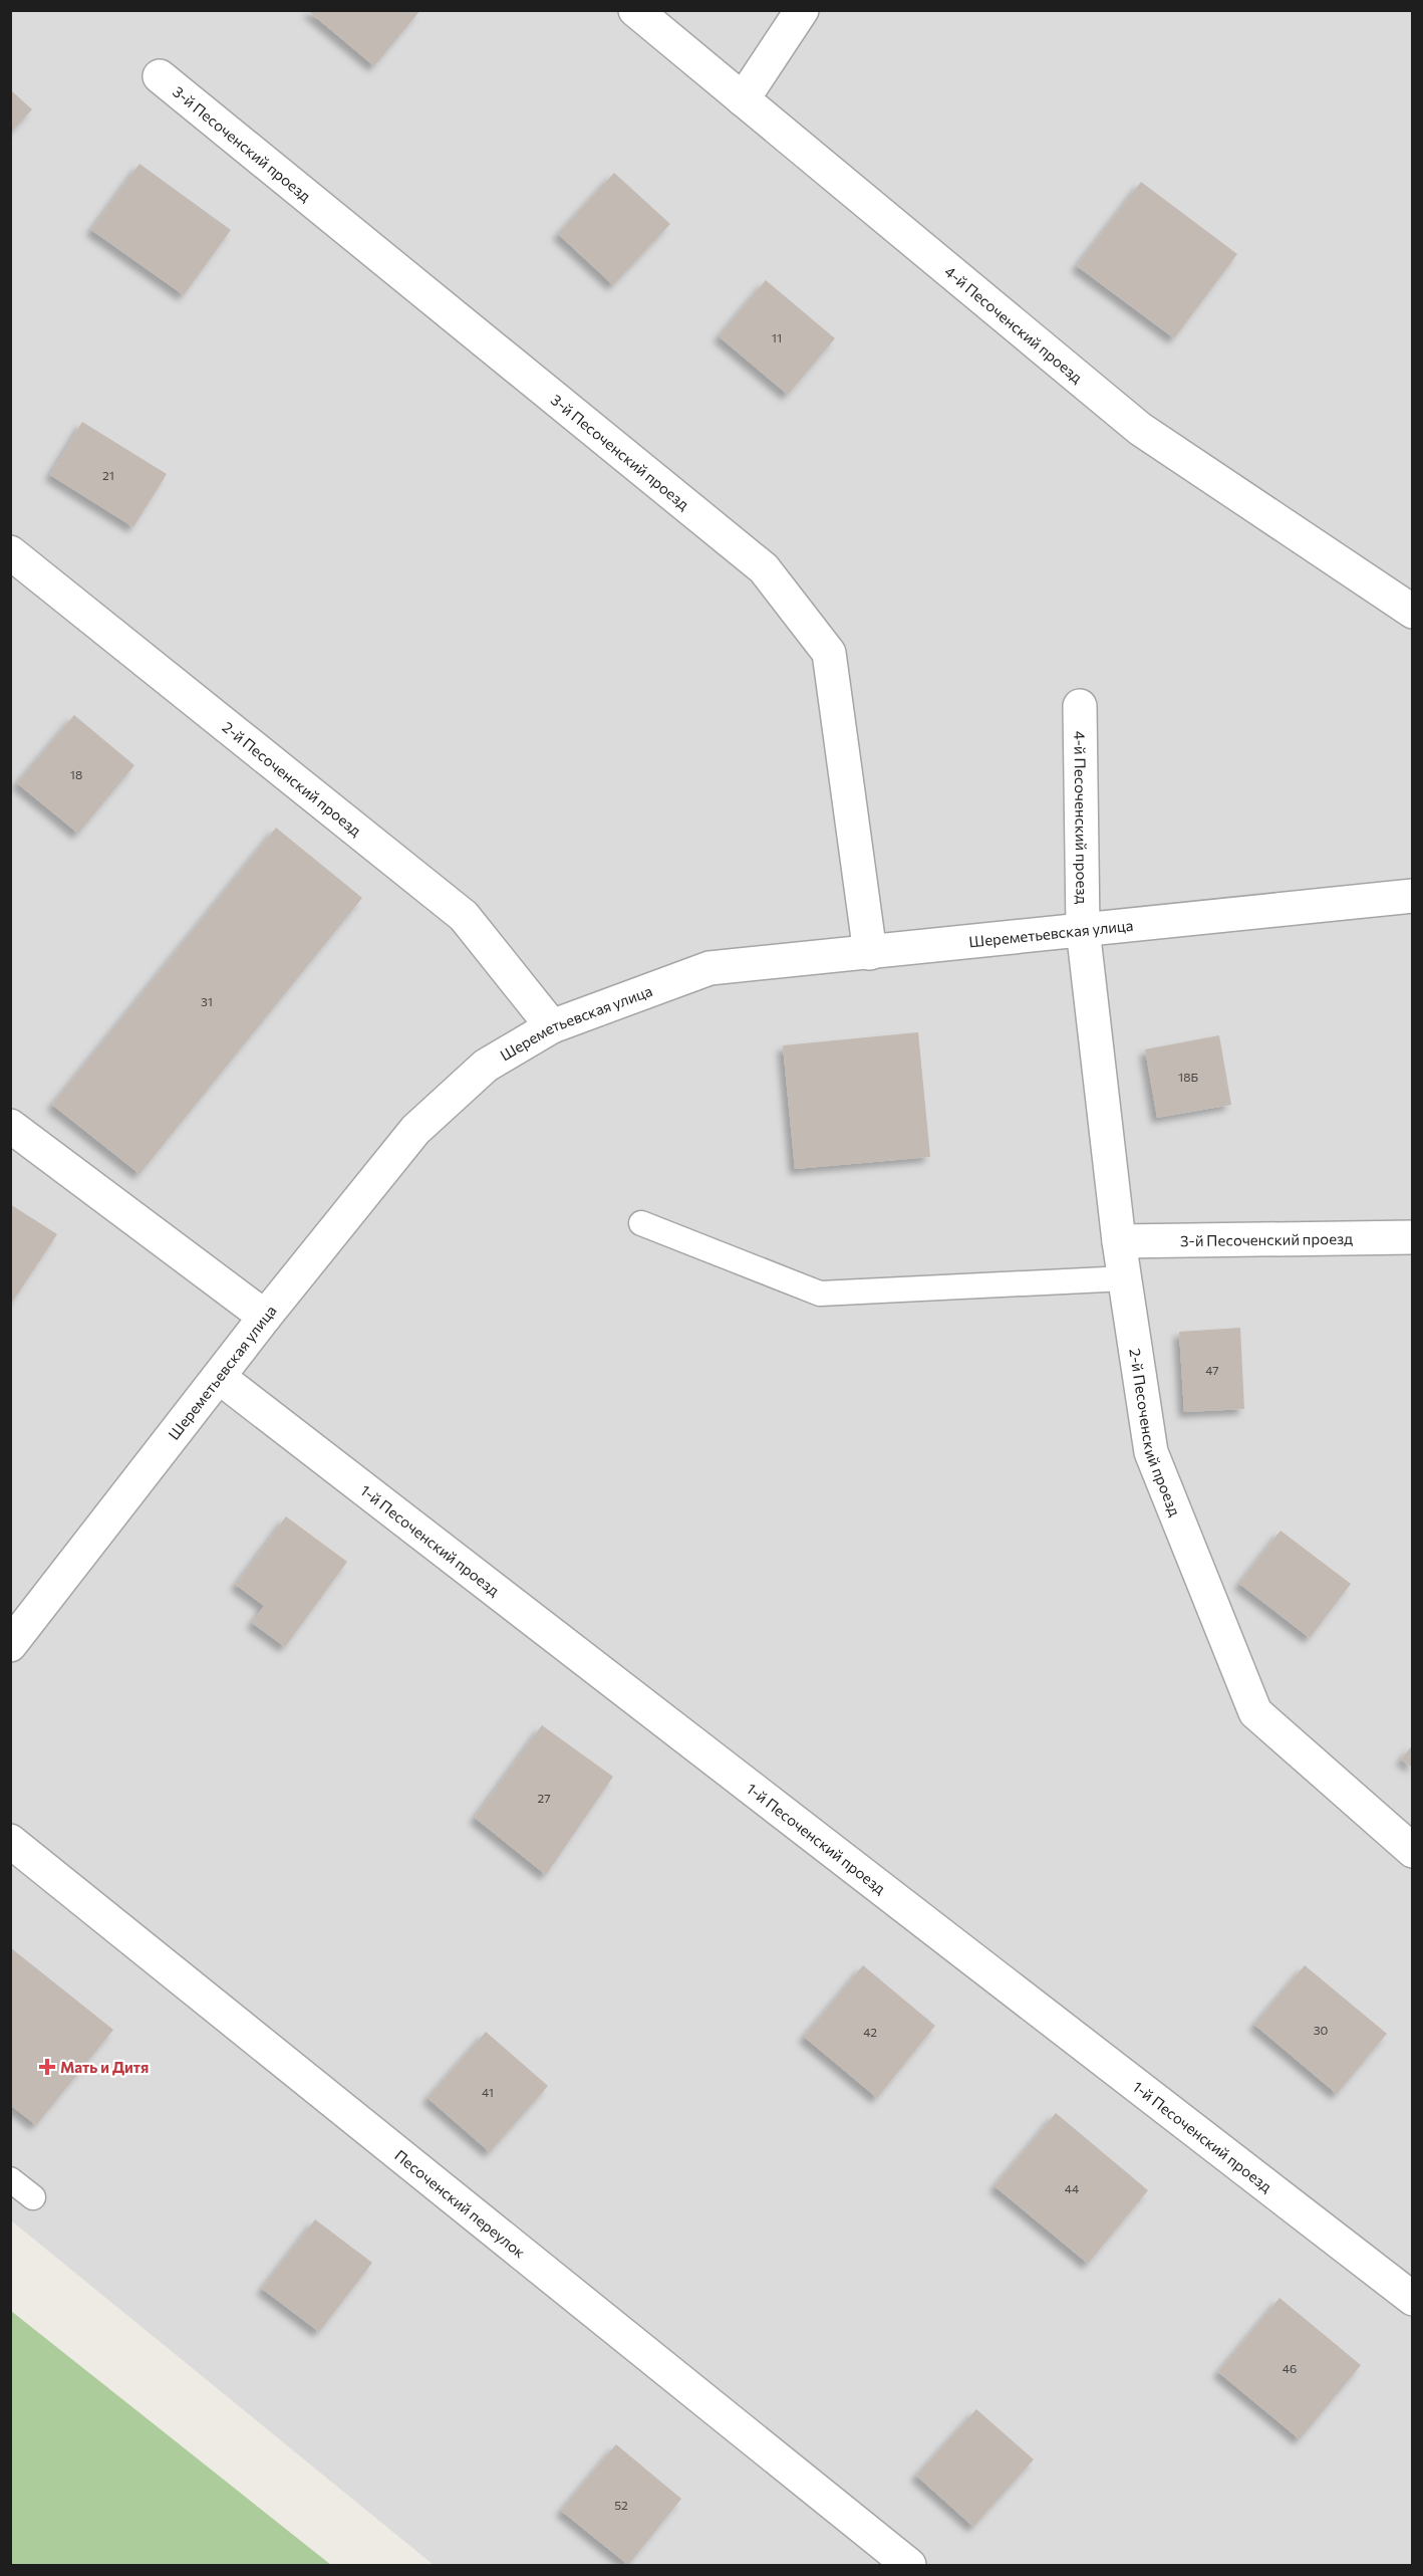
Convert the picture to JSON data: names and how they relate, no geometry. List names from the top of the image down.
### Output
{
  "streets": {
    "street": [
      "3-й Песоченский проезд",
      "4-й Песоченский проезд",
      "2-й Песоченский проезд",
      "Шереметьевская улица",
      "1-й Песоченский проезд",
      "Песоченский переулок"
    ]
  },
  "crossings": [
    ["3-й Песоченский проезд", "2-й Песоченский проезд"],
    ["3-й Песоченский проезд", "Шереметьевская улица"],
    ["4-й Песоченский проезд", "2-й Песоченский проезд"],
    ["4-й Песоченский проезд", "Шереметьевская улица"],
    ["2-й Песоченский проезд", "Шереметьевская улица"],
    ["Шереметьевская улица", "1-й Песоченский проезд"]
  ],
  "places": {
    "health": ["Мать и Дитя"]
  },
  "house_numbers": [
    "11",
    "21",
    "18",
    "31",
    "18Б",
    "47",
    "27",
    "30",
    "42",
    "41",
    "44",
    "46",
    "52"
  ]
}
